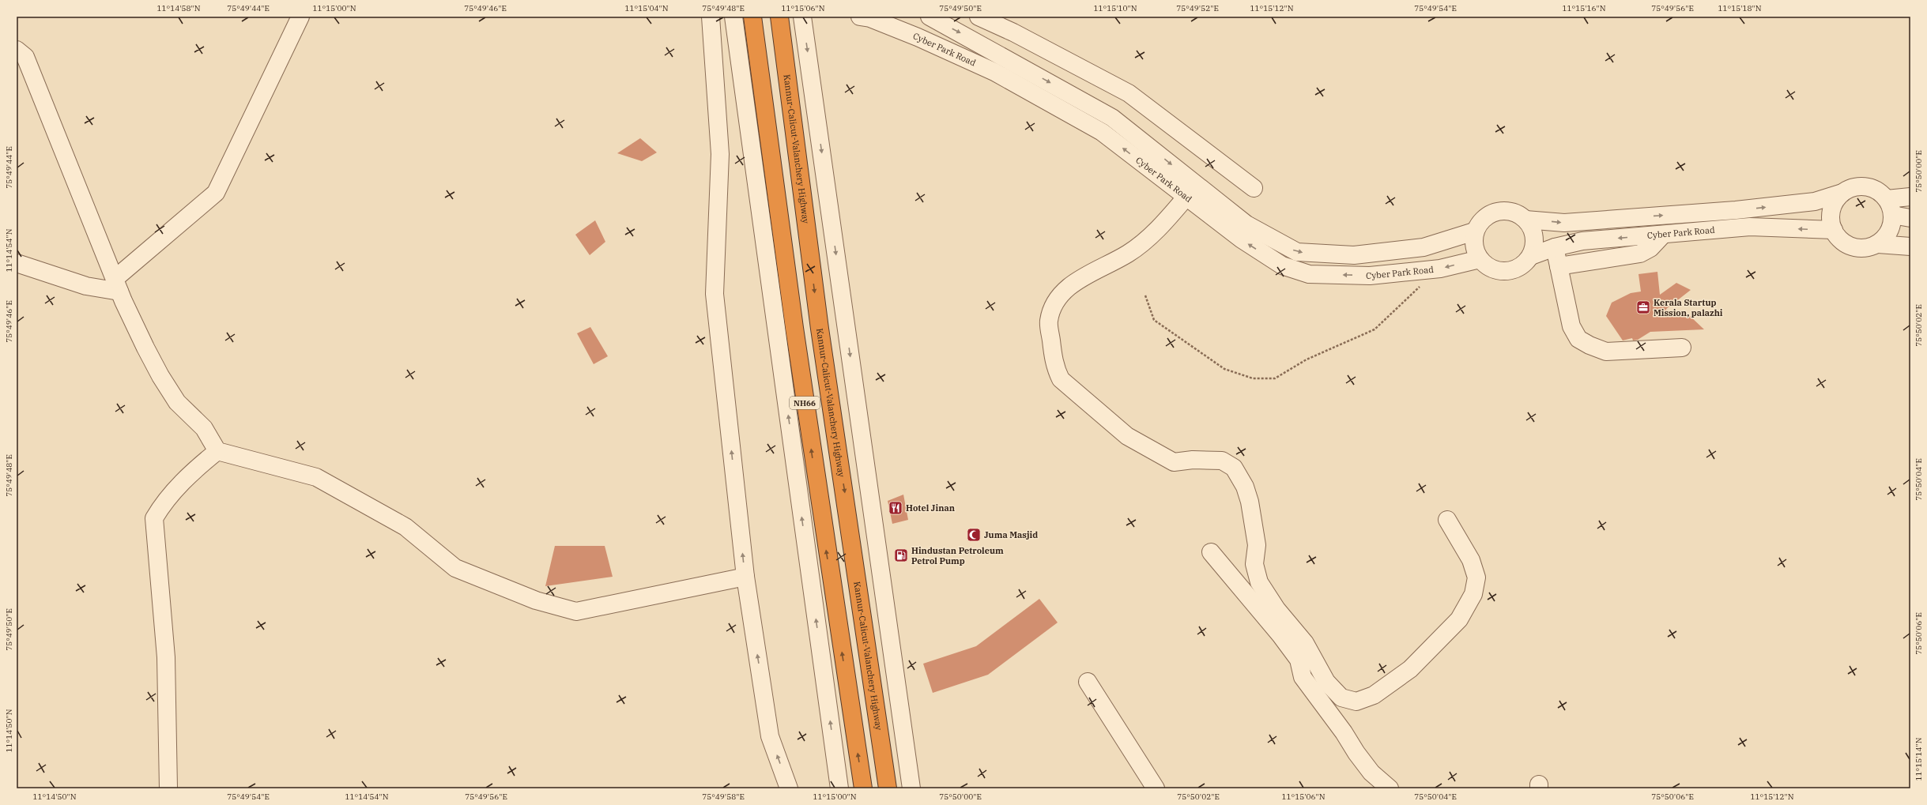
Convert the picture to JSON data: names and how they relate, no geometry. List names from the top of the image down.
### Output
{
  "streets": {
    "highway": ["Kannur-Calicut-Valanchery Highway", "NH66"],
    "street": ["Cyber Park Road"]
  },
  "places": {
    "office": ["Kerala Startup Mission, palazhi"],
    "restaurant": ["Hotel Jinan"],
    "mosque": ["Juma Masjid"],
    "fuel station": ["Hindustan Petroleum Petrol Pump"]
  },
  "coordinates": [
    "11°14'58\"N",
    "75°49'44\"E",
    "11°15'00\"N",
    "75°49'46\"E",
    "11°15'04\"N",
    "75°49'48\"E",
    "11°15'06\"N",
    "75°49'50\"E",
    "11°15'10\"N",
    "75°49'52\"E",
    "11°15'12\"N",
    "75°49'54\"E",
    "11°15'16\"N",
    "75°49'56\"E",
    "11°15'18\"N",
    "75°50'00\"E",
    "11°14'54\"N",
    "75°50'02\"E",
    "75°50'04\"E",
    "75°50'06\"E",
    "11°14'50\"N",
    "11°15'14\"N",
    "75°49'58\"E"
  ]
}
